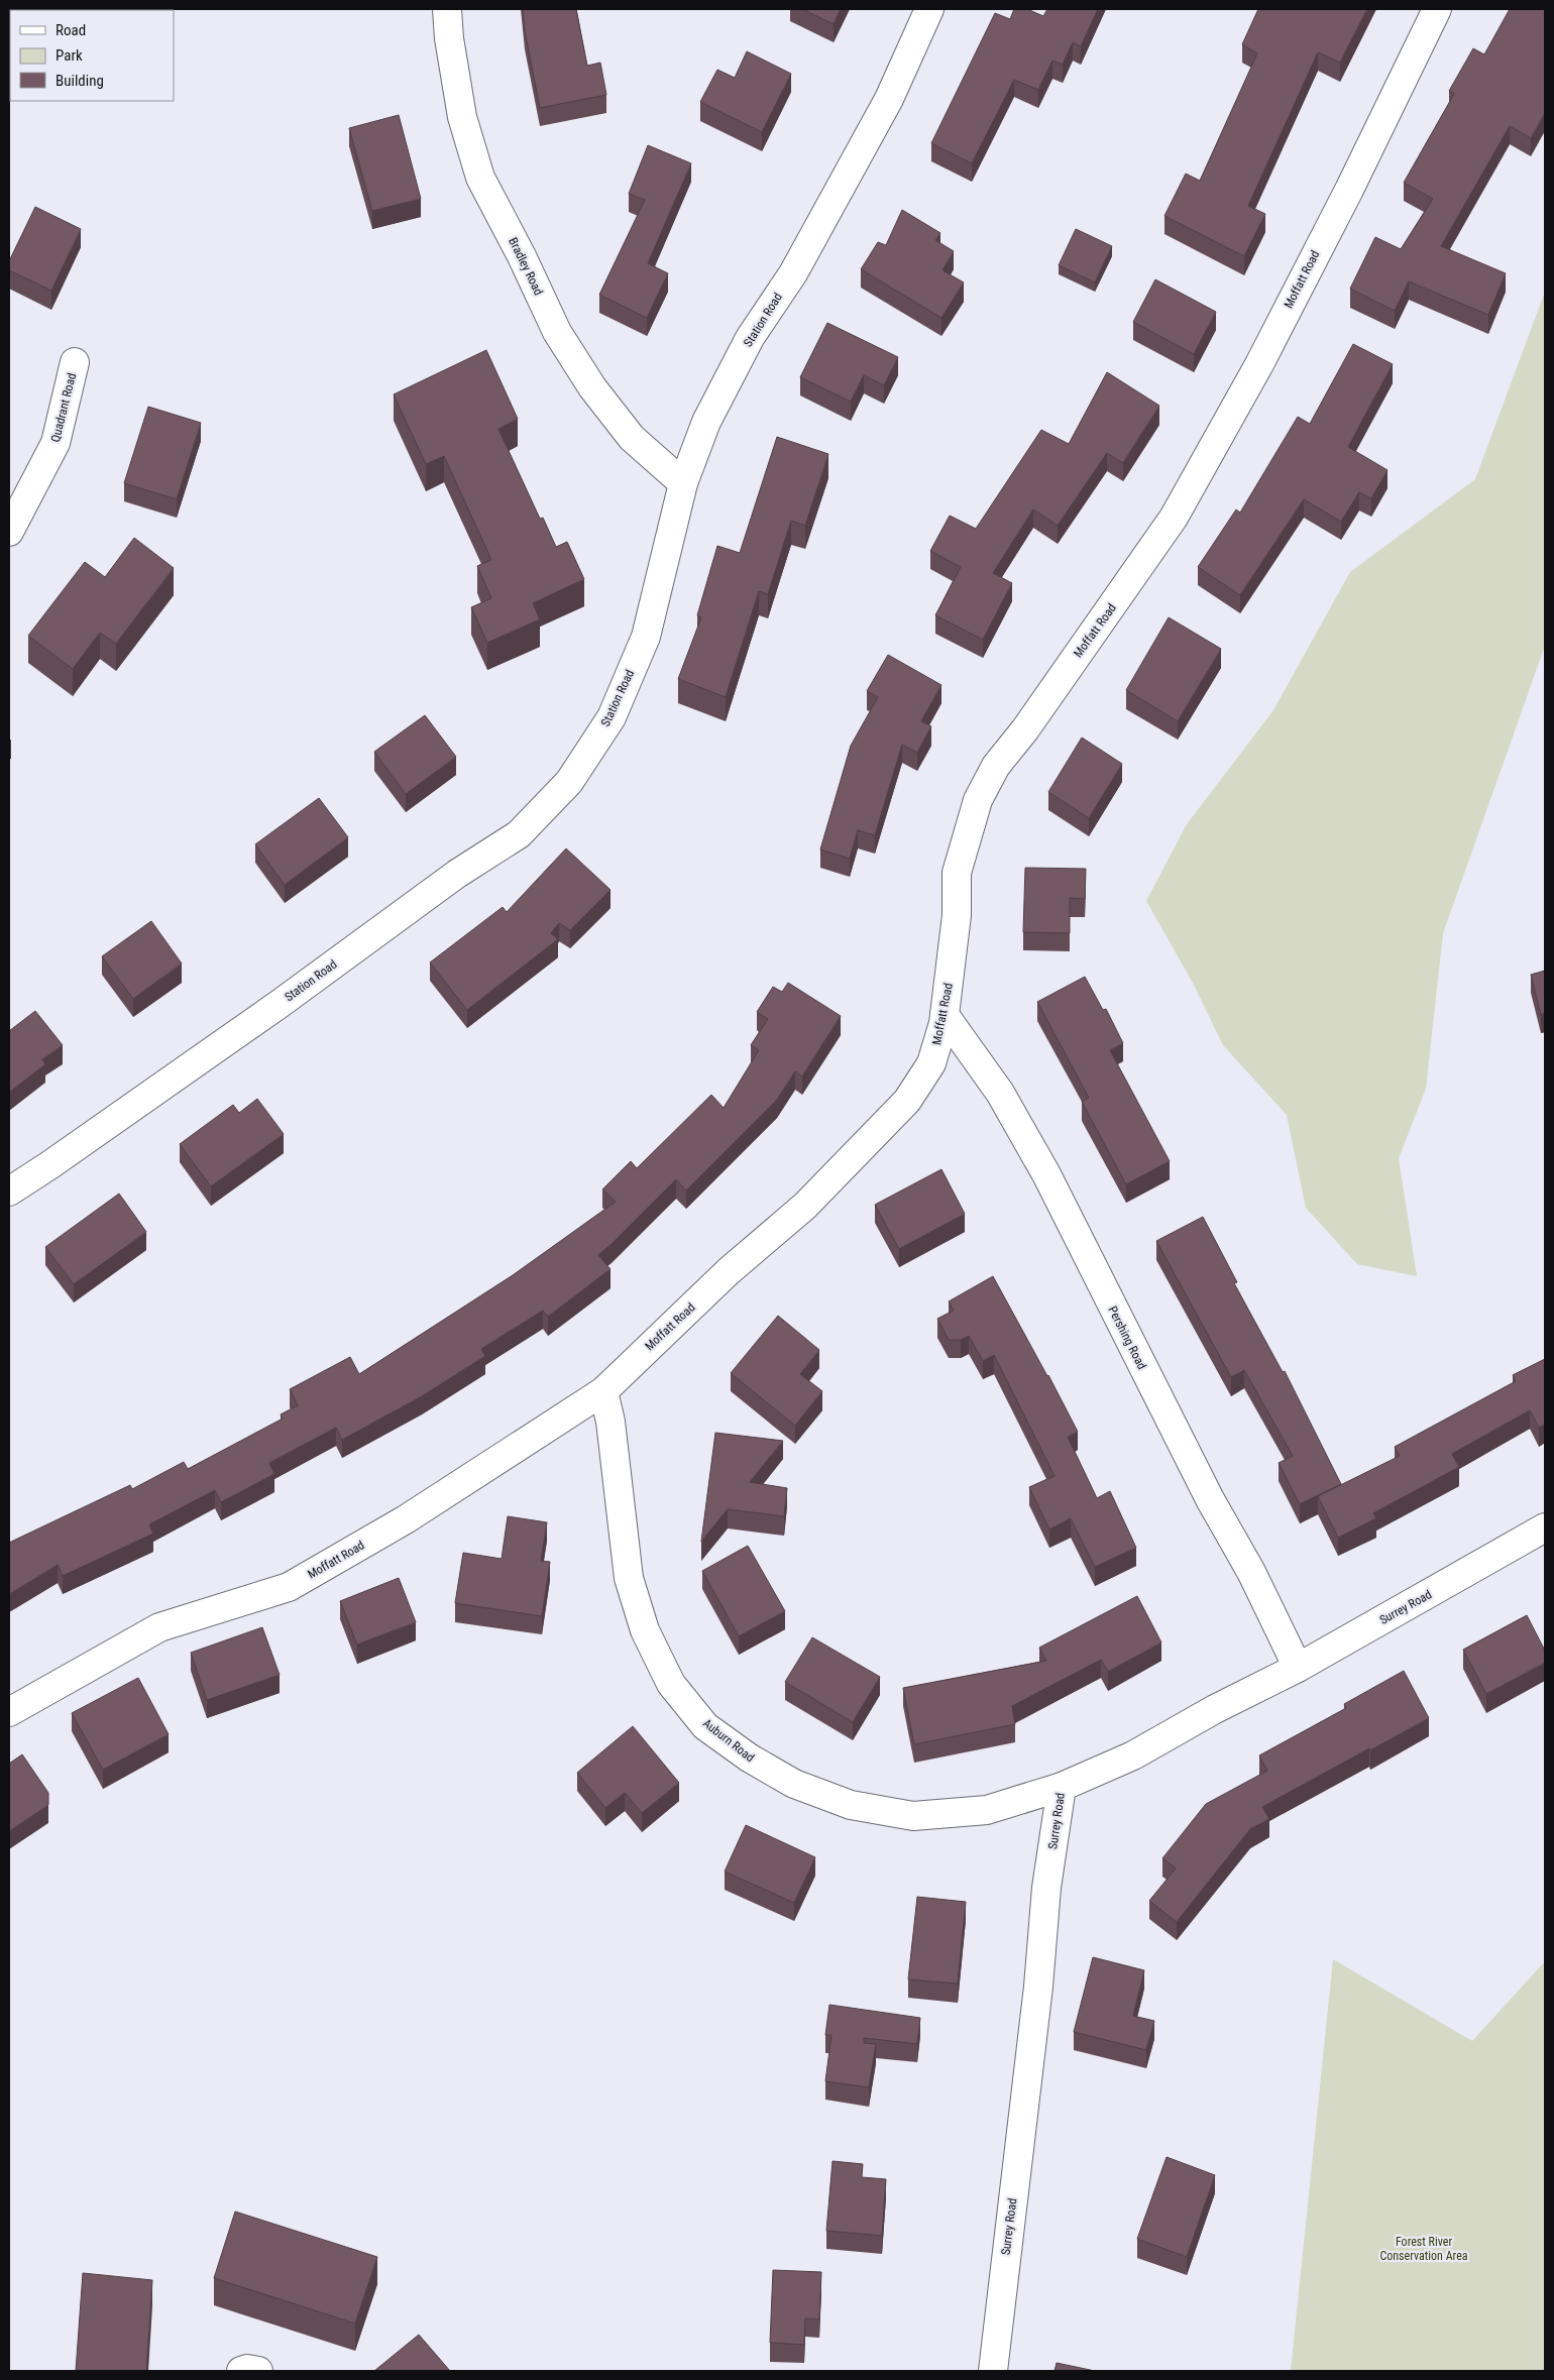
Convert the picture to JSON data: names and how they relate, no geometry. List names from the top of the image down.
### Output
{
  "streets": {
    "street": [
      "Bradley Road",
      "Moffatt Road",
      "Station Road",
      "Quadrant Road",
      "Pershing Road",
      "Surrey Road",
      "Auburn Road"
    ]
  },
  "crossings": [
    ["Bradley Road", "Station Road"],
    ["Moffatt Road", "Pershing Road"],
    ["Moffatt Road", "Auburn Road"],
    ["Pershing Road", "Surrey Road"],
    ["Surrey Road", "Auburn Road"]
  ],
  "parks": ["Forest River Conservation Area"],
  "legend": ["Road", "Park", "Building"]
}
